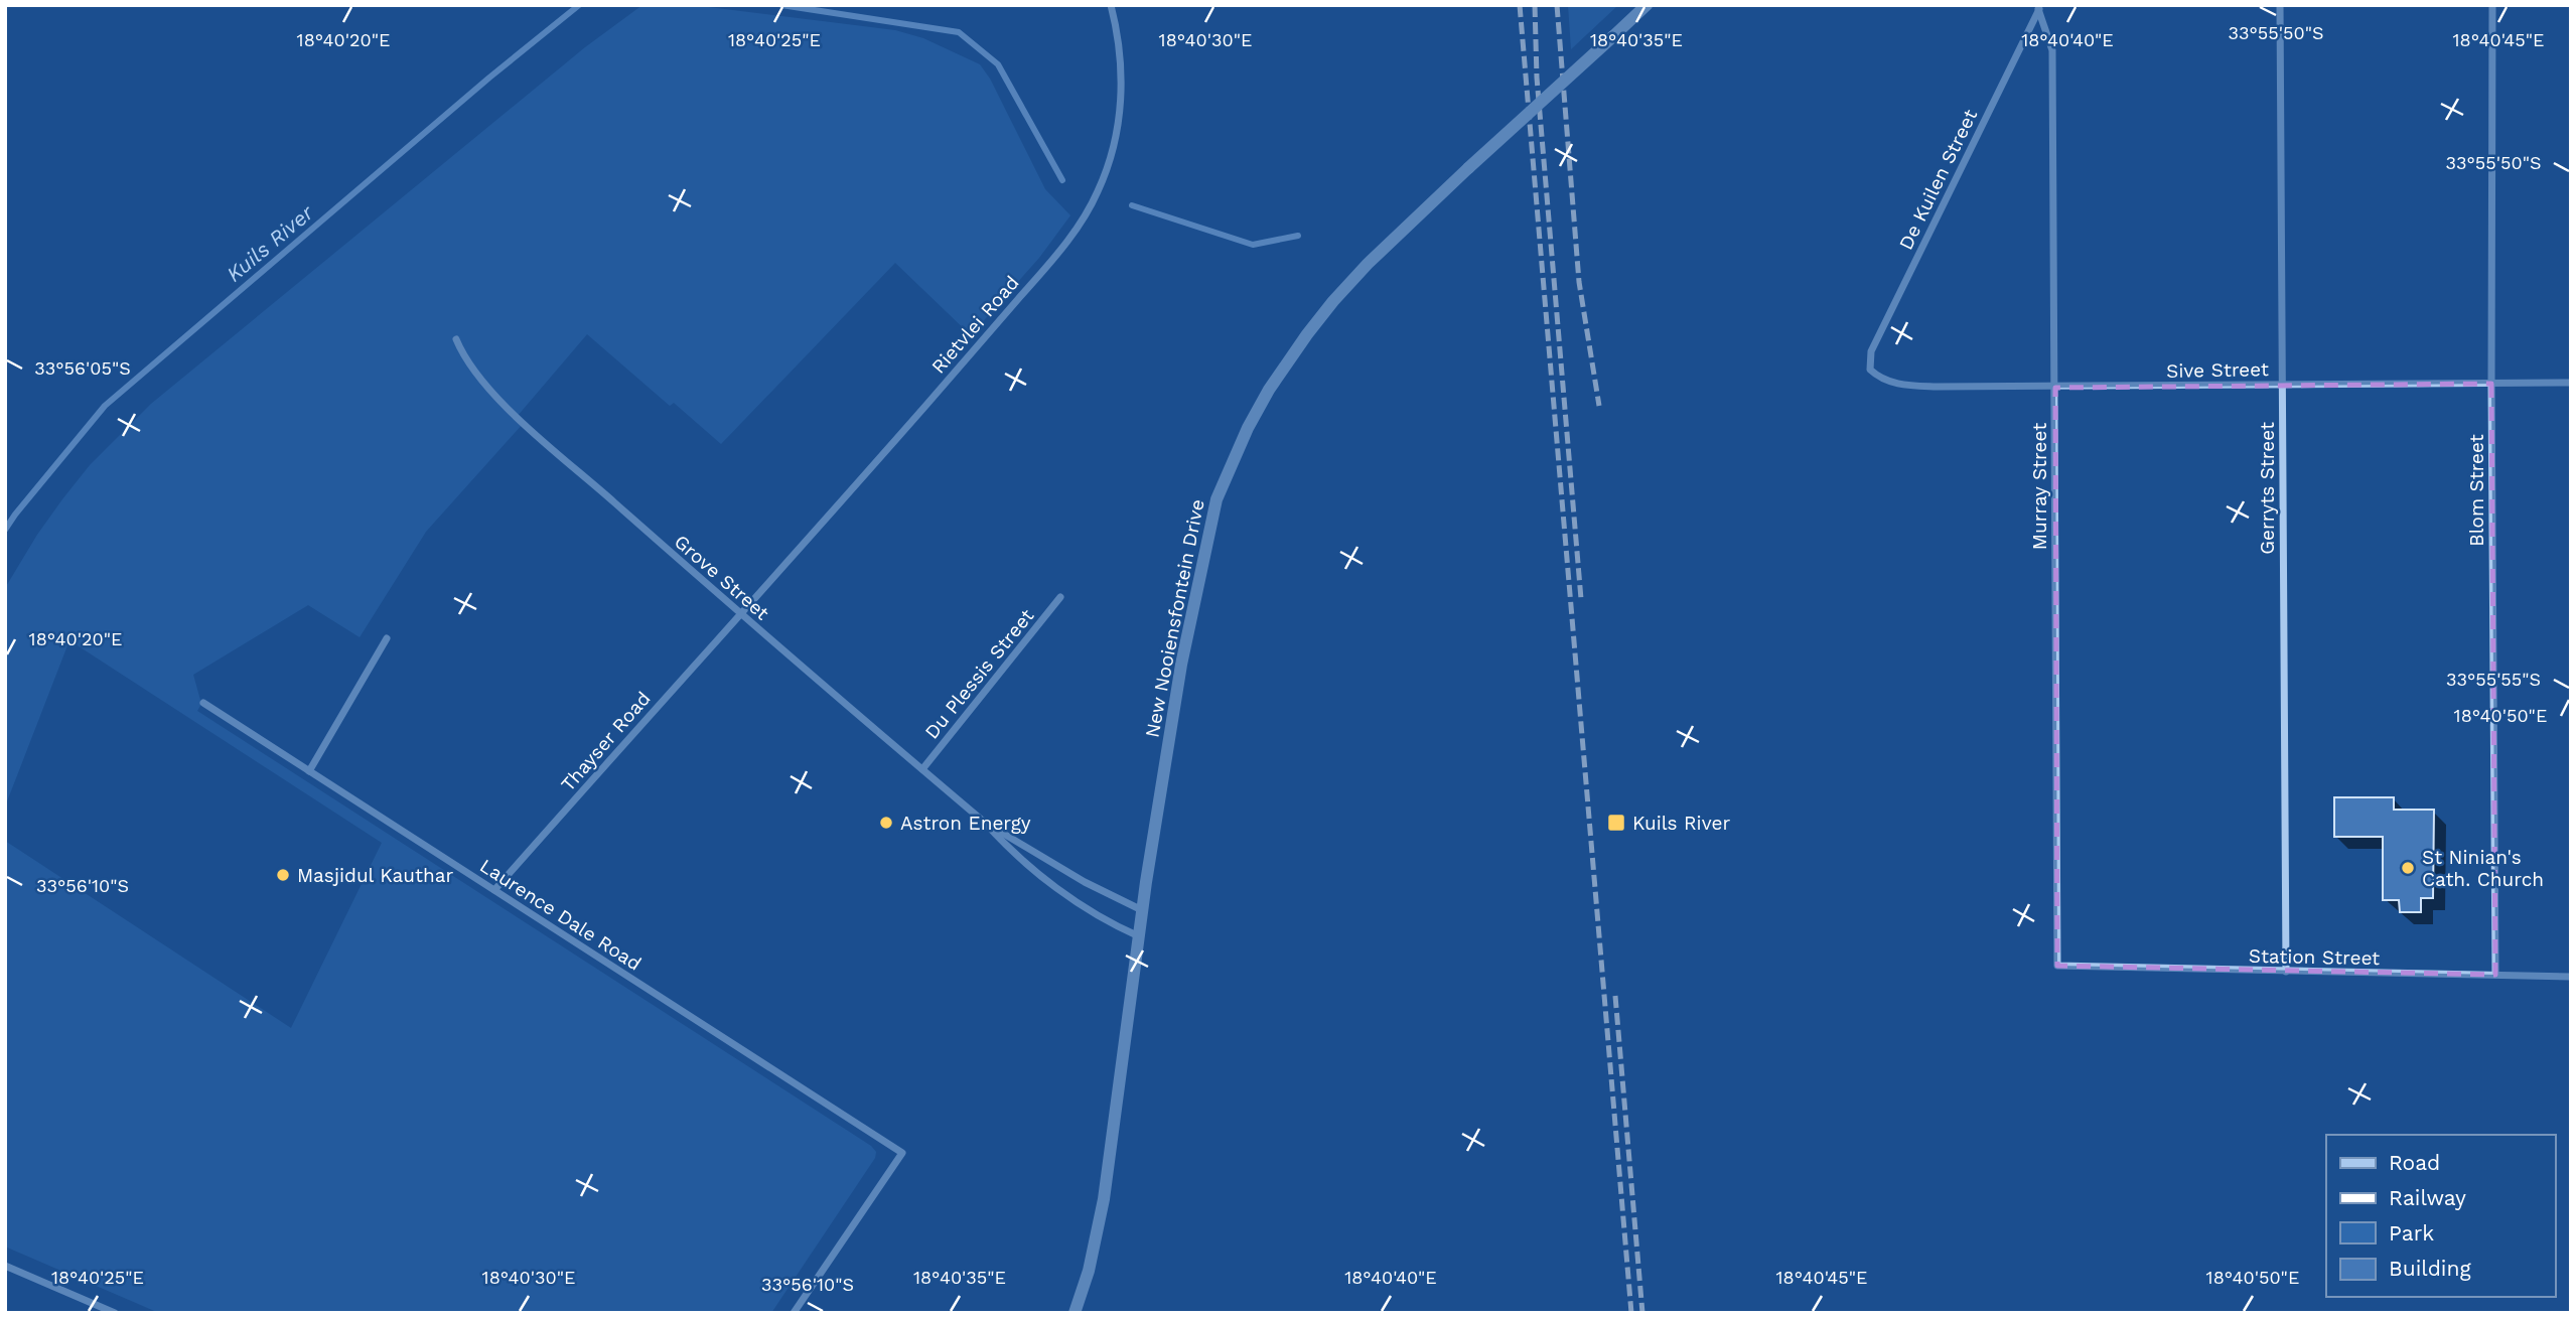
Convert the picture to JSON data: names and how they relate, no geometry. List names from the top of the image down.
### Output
{
  "streets": {
    "street": [
      "De Kuilen Street",
      "Rietvlei Road",
      "Sive Street",
      "Murray Street",
      "Gerryts Street",
      "Blom Street",
      "Grove Street",
      "New Nooiensfontein Drive",
      "Du Plessis Street",
      "Thayser Road",
      "Laurence Dale Road",
      "Station Street"
    ]
  },
  "crossings": [
    ["De Kuilen Street", "Sive Street"],
    ["De Kuilen Street", "Murray Street"],
    ["Rietvlei Road", "Grove Street"],
    ["Rietvlei Road", "Thayser Road"],
    ["Sive Street", "Murray Street"],
    ["Sive Street", "Gerryts Street"],
    ["Sive Street", "Blom Street"],
    ["Murray Street", "Station Street"],
    ["Gerryts Street", "Station Street"],
    ["Blom Street", "Station Street"],
    ["Grove Street", "New Nooiensfontein Drive"],
    ["Grove Street", "Du Plessis Street"],
    ["Grove Street", "Thayser Road"],
    ["Thayser Road", "Laurence Dale Road"]
  ],
  "water": ["Kuils River"],
  "places": {
    "other": ["Astron Energy", "St Ninian's Cath. Church", "Masjidul Kauthar"],
    "transit": ["Kuils River"]
  },
  "legend": [
    "Road",
    "Railway",
    "Park",
    "Building"
  ],
  "coordinates": [
    "33°55'50\"S",
    "18°40'20\"E",
    "18°40'25\"E",
    "18°40'30\"E",
    "18°40'35\"E",
    "18°40'40\"E",
    "18°40'45\"E",
    "33°56'05\"S",
    "33°55'55\"S",
    "18°40'50\"E",
    "33°56'10\"S"
  ]
}
